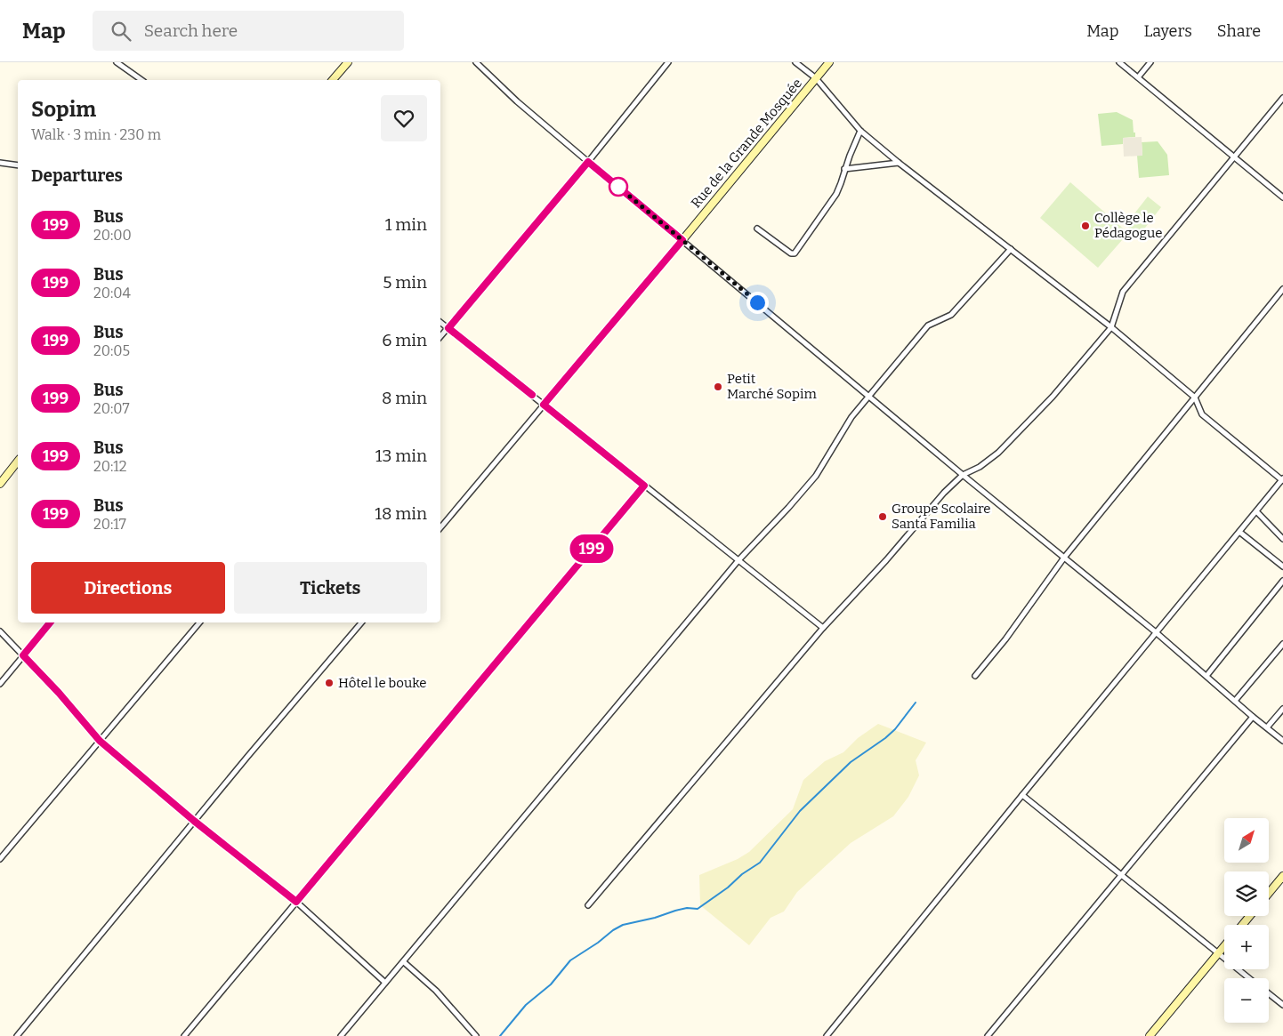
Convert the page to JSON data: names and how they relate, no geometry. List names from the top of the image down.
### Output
{
  "streets": {
    "street": ["Rue de la Grande Mosquée"]
  },
  "places": [
    "Collège le Pédagogue",
    "Petit Marché Sopim",
    "Groupe Scolaire Santa Familia",
    "Hôtel le bouke"
  ],
  "lines": ["bus line 199"],
  "north": "top right",
  "page": {
    "header": "Map",
    "search": "Search here",
    "nav": ["Map", "Layers", "Share"],
    "on_map": "199",
    "heading": [
      ["Sopim", "Walk · 3 min · 230 m"],
      "Departures"
    ],
    "list": [
      {
        "mark": "199",
        "name": "Bus",
        "note": "20:00",
        "value": "1 min"
      },
      {
        "mark": "199",
        "name": "Bus",
        "note": "20:04",
        "value": "5 min"
      },
      {
        "mark": "199",
        "name": "Bus",
        "note": "20:05",
        "value": "6 min"
      },
      {
        "mark": "199",
        "name": "Bus",
        "note": "20:07",
        "value": "8 min"
      },
      {
        "mark": "199",
        "name": "Bus",
        "note": "20:12",
        "value": "13 min"
      },
      {
        "mark": "199",
        "name": "Bus",
        "note": "20:17",
        "value": "18 min"
      }
    ],
    "buttons": ["Directions", "Tickets"],
    "map_buttons": ["+", "−"]
  }
}
